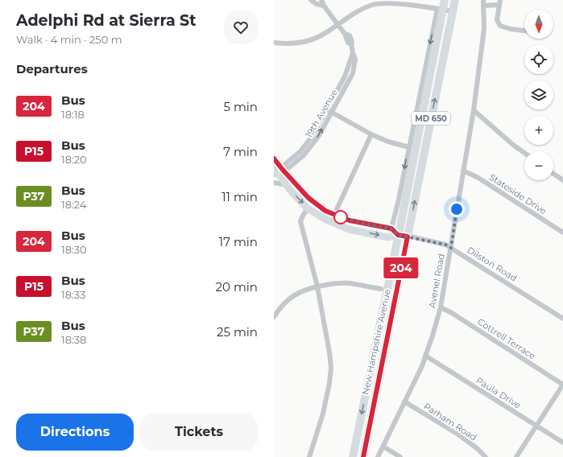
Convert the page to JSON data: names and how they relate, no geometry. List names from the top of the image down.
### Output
{
  "streets": {
    "main road": ["MD 650", "New Hampshire Avenue"],
    "street": [
      "19th Avenue",
      "Stateside Drive",
      "Dilston Road",
      "Avenel Road",
      "Cottrell Terrace",
      "Paula Drive",
      "Parham Road"
    ]
  },
  "crossings": [
    ["Stateside Drive", "Avenel Road"],
    ["Dilston Road", "Avenel Road"],
    ["Dilston Road", "New Hampshire Avenue"],
    ["Avenel Road", "Cottrell Terrace"],
    ["Avenel Road", "Paula Drive"],
    ["Avenel Road", "Parham Road"]
  ],
  "lines": ["bus line 204"],
  "north": "bottom",
  "page": {
    "heading": [
      ["Adelphi Rd at Sierra St", "Walk · 4 min · 250 m"],
      "Departures"
    ],
    "on_map": "204",
    "map_buttons": ["+", "−"],
    "list": [
      {
        "mark": "204",
        "name": "Bus",
        "note": "18:18",
        "value": "5 min"
      },
      {
        "mark": "P15",
        "name": "Bus",
        "note": "18:20",
        "value": "7 min"
      },
      {
        "mark": "P37",
        "name": "Bus",
        "note": "18:24",
        "value": "11 min"
      },
      {
        "mark": "204",
        "name": "Bus",
        "note": "18:30",
        "value": "17 min"
      },
      {
        "mark": "P15",
        "name": "Bus",
        "note": "18:33",
        "value": "20 min"
      },
      {
        "mark": "P37",
        "name": "Bus",
        "note": "18:38",
        "value": "25 min"
      }
    ],
    "buttons": ["Directions", "Tickets"]
  }
}
